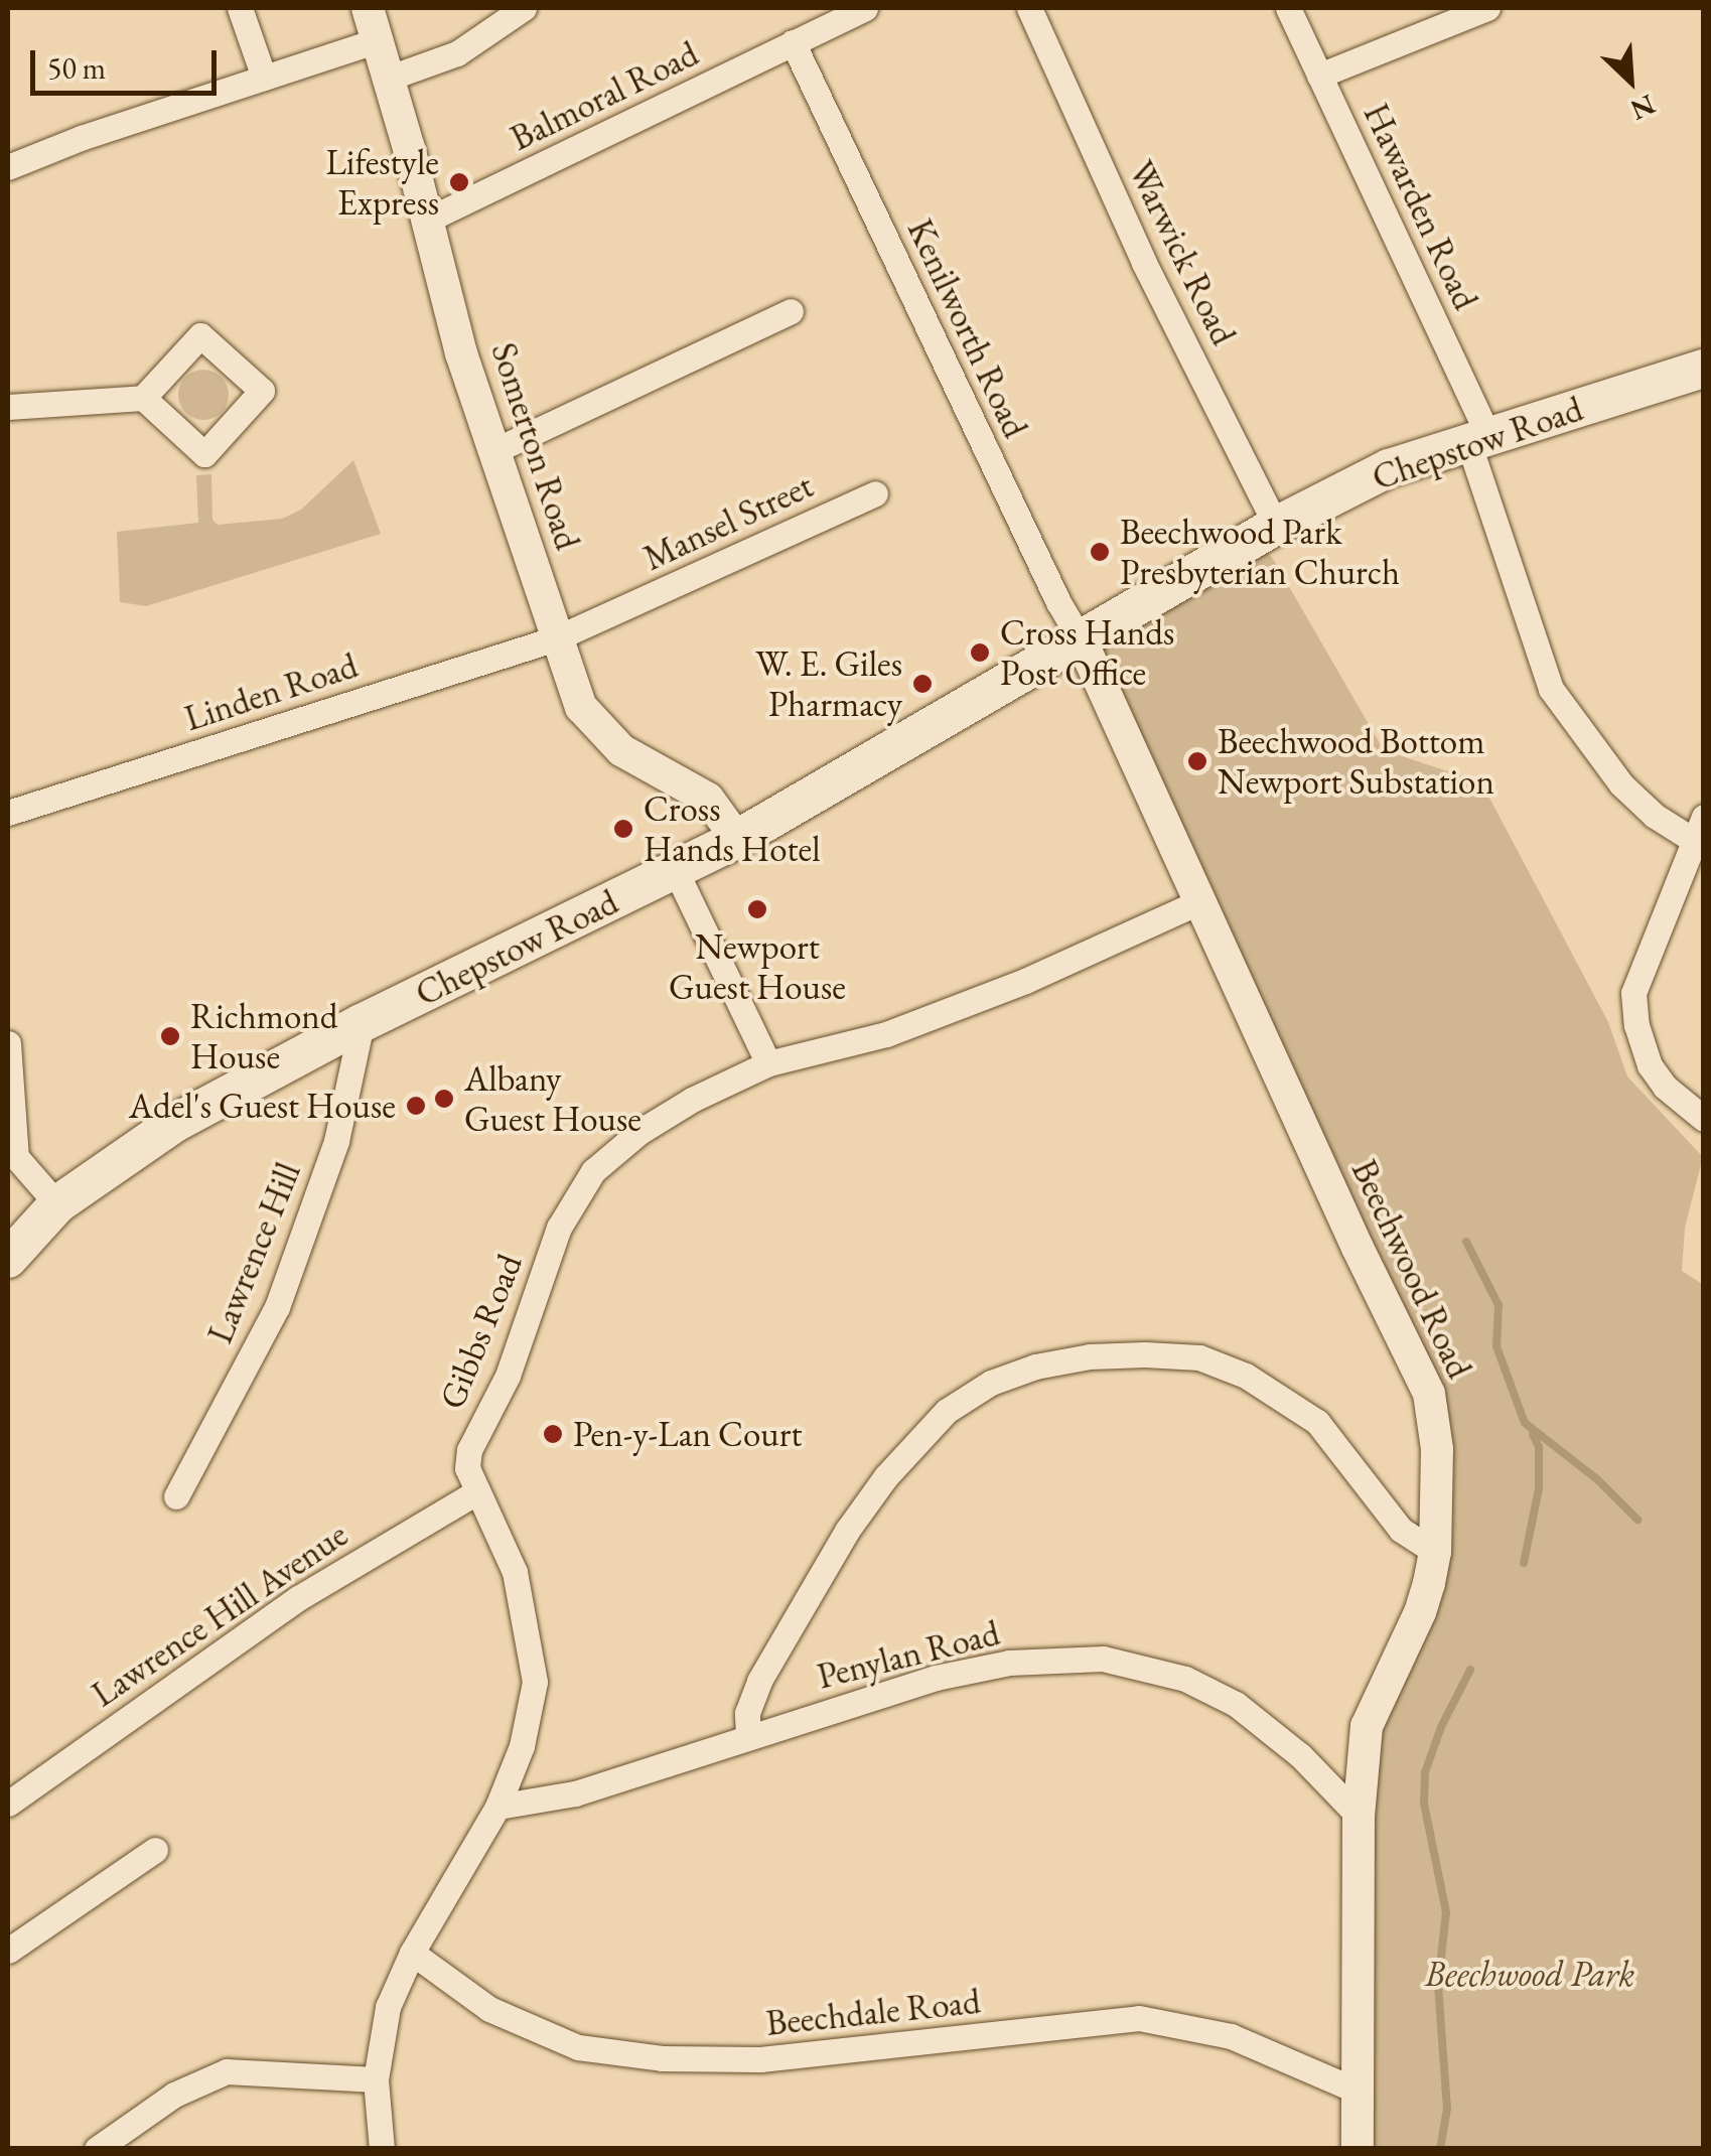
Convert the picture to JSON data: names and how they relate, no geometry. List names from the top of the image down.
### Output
{
  "streets": {
    "main road": ["Chepstow Road"],
    "street": [
      "Balmoral Road",
      "Hawarden Road",
      "Warwick Road",
      "Kenilworth Road",
      "Somerton Road",
      "Mansel Street",
      "Linden Road",
      "Lawrence Hill",
      "Beechwood Road",
      "Gibbs Road",
      "Lawrence Hill Avenue",
      "Penylan Road",
      "Beechdale Road"
    ]
  },
  "crossings": [
    ["Balmoral Road", "Kenilworth Road"],
    ["Balmoral Road", "Somerton Road"],
    ["Hawarden Road", "Chepstow Road"],
    ["Warwick Road", "Chepstow Road"],
    ["Kenilworth Road", "Chepstow Road"],
    ["Kenilworth Road", "Beechwood Road"],
    ["Chepstow Road", "Somerton Road"],
    ["Chepstow Road", "Lawrence Hill"],
    ["Chepstow Road", "Beechwood Road"],
    ["Somerton Road", "Mansel Street"],
    ["Somerton Road", "Linden Road"],
    ["Mansel Street", "Linden Road"],
    ["Beechwood Road", "Gibbs Road"],
    ["Beechwood Road", "Penylan Road"],
    ["Beechwood Road", "Beechdale Road"],
    ["Gibbs Road", "Lawrence Hill Avenue"],
    ["Gibbs Road", "Penylan Road"],
    ["Gibbs Road", "Beechdale Road"]
  ],
  "parks": ["Beechwood Park"],
  "places": [
    "Lifestyle Express",
    "Beechwood Park Presbyterian Church",
    "Cross Hands Post Office",
    "W. E. Giles Pharmacy",
    "Beechwood Bottom Newport Substation",
    "Cross Hands Hotel",
    "Newport Guest House",
    "Richmond House",
    "Albany Guest House",
    "Adel's Guest House",
    "Pen-y-Lan Court"
  ],
  "scale_bar": "50 m",
  "north": "bottom right"
}
